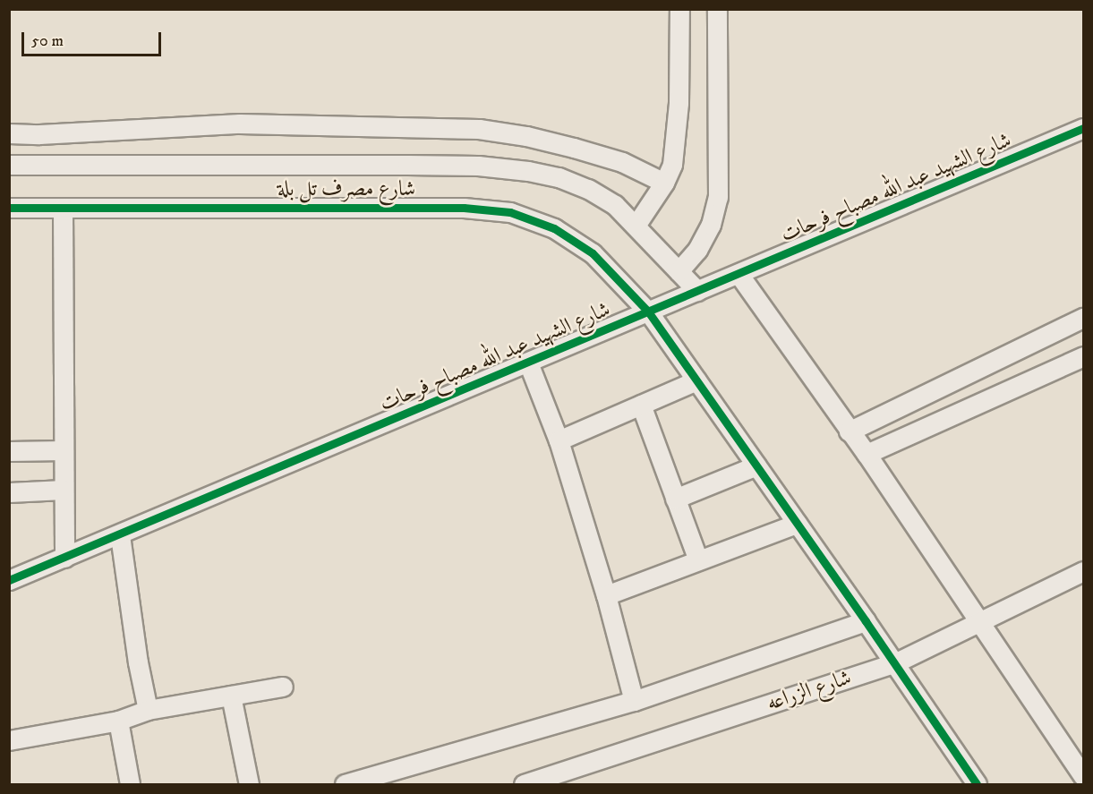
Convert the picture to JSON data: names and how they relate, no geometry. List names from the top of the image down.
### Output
{
  "streets": {
    "street": ["شارع الشهيد عبد الله مصباح فرحات", "شارع مصرف تل بلة", "شارع الزراعه"]
  },
  "crossings": [
    ["شارع الشهيد عبد الله مصباح فرحات", "شارع مصرف تل بلة"],
    ["شارع مصرف تل بلة", "شارع الزراعه"]
  ],
  "scale_bar": "50 m"
}
